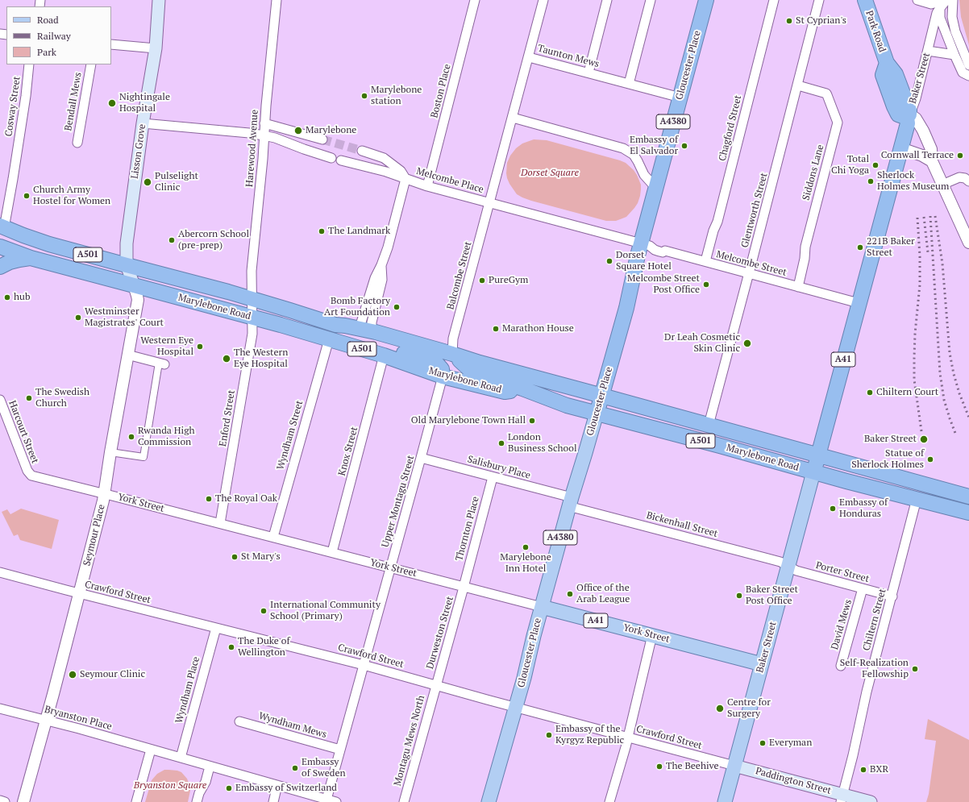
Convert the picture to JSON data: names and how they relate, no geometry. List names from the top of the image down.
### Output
{
  "streets": {
    "highway": [
      "Park Road",
      "Gloucester Place",
      "Baker Street",
      "A4380",
      "A501",
      "Marylebone Road",
      "A41"
    ],
    "main road": [
      "Lisson Grove",
      "York Street",
      "Seymour Place",
      "Paddington Street"
    ],
    "street": [
      "Taunton Mews",
      "Boston Place",
      "Bendall Mews",
      "Cosway Street",
      "Chagford Street",
      "Harewood Avenue",
      "Siddons Lane",
      "Melcombe Place",
      "Glentworth Street",
      "Melcombe Street",
      "Balcombe Street",
      "Enford Street",
      "Harcourt Street",
      "Wyndham Street",
      "Knox Street",
      "Salisbury Place",
      "Upper Montagu Street",
      "Bickenhall Street",
      "Thornton Place",
      "Porter Street",
      "Crawford Street",
      "Chiltern Street",
      "David Mews",
      "Durweston Street",
      "Wyndham Place",
      "Bryanston Place",
      "Wyndham Mews",
      "Montagu Mews North"
    ]
  },
  "crossings": [
    ["Park Road", "Baker Street"],
    ["Taunton Mews", "Gloucester Place"],
    ["Gloucester Place", "Melcombe Street"],
    ["Gloucester Place", "Marylebone Road"],
    ["Gloucester Place", "Salisbury Place"],
    ["Gloucester Place", "York Street"],
    ["Gloucester Place", "Bickenhall Street"],
    ["Gloucester Place", "Crawford Street"],
    ["Baker Street", "Melcombe Street"],
    ["Baker Street", "Marylebone Road"],
    ["Baker Street", "York Street"],
    ["Baker Street", "Bickenhall Street"],
    ["Baker Street", "Porter Street"],
    ["Baker Street", "Crawford Street"],
    ["Baker Street", "Paddington Street"],
    ["Boston Place", "Melcombe Place"],
    ["Cosway Street", "Marylebone Road"],
    ["Chagford Street", "Melcombe Street"],
    ["Harewood Avenue", "Marylebone Road"],
    ["Harewood Avenue", "Enford Street"],
    ["Lisson Grove", "Marylebone Road"],
    ["Lisson Grove", "Seymour Place"],
    ["Siddons Lane", "Glentworth Street"],
    ["Siddons Lane", "Melcombe Street"],
    ["Melcombe Place", "Balcombe Street"],
    ["Glentworth Street", "Melcombe Street"],
    ["Glentworth Street", "Marylebone Road"],
    ["A501", "Marylebone Road"],
    ["Balcombe Street", "Marylebone Road"],
    ["Marylebone Road", "Enford Street"],
    ["Marylebone Road", "Wyndham Street"],
    ["Marylebone Road", "Knox Street"],
    ["Marylebone Road", "Upper Montagu Street"],
    ["Marylebone Road", "Seymour Place"],
    ["Marylebone Road", "Chiltern Street"],
    ["Enford Street", "York Street"],
    ["Harcourt Street", "York Street"],
    ["Wyndham Street", "York Street"],
    ["Knox Street", "York Street"],
    ["Salisbury Place", "Upper Montagu Street"],
    ["Salisbury Place", "Bickenhall Street"],
    ["Salisbury Place", "Thornton Place"],
    ["Upper Montagu Street", "York Street"],
    ["Upper Montagu Street", "Crawford Street"],
    ["Upper Montagu Street", "Wyndham Mews"],
    ["York Street", "Thornton Place"],
    ["York Street", "Seymour Place"],
    ["York Street", "Durweston Street"],
    ["Bickenhall Street", "Porter Street"],
    ["Thornton Place", "Durweston Street"],
    ["Seymour Place", "Crawford Street"],
    ["Seymour Place", "Bryanston Place"],
    ["Porter Street", "Chiltern Street"],
    ["Porter Street", "David Mews"],
    ["Crawford Street", "Durweston Street"],
    ["Crawford Street", "Wyndham Place"],
    ["Crawford Street", "Montagu Mews North"],
    ["Crawford Street", "Paddington Street"],
    ["Chiltern Street", "Paddington Street"],
    ["Durweston Street", "Montagu Mews North"]
  ],
  "parks": ["Dorset Square", "Bryanston Square"],
  "places": [
    "St Cyprian's",
    "Marylebone station",
    "Nightingale Hospital",
    "Marylebone",
    "Embassy of El Salvador",
    "Cornwall Terrace",
    "Total Chi Yoga",
    "Sherlock Holmes Museum",
    "Pulselight Clinic",
    "Church Army Hostel for Women",
    "The Landmark",
    "Abercorn School (pre-prep)",
    "221B Baker Street",
    "Dorset Square Hotel",
    "PureGym",
    "Melcombe Street Post Office",
    "hub",
    "Bomb Factory Art Foundation",
    "Westminster Magistrates' Court",
    "Marathon House",
    "Dr Leah Cosmetic Skin Clinic",
    "Western Eye Hospital",
    "The Western Eye Hospital",
    "Chiltern Court",
    "The Swedish Church",
    "Old Marylebone Town Hall",
    "Rwanda High Commission",
    "Baker Street",
    "London Business School",
    "Statue of Sherlock Holmes",
    "The Royal Oak",
    "Embassy of Honduras",
    "Marylebone Inn Hotel",
    "St Mary's",
    "Office of the Arab League",
    "Baker Street Post Office",
    "International Community School (Primary)",
    "The Duke of Wellington",
    "Self-Realization Fellowship",
    "Seymour Clinic",
    "Centre for Surgery",
    "Embassy of the Kyrgyz Republic",
    "Everyman",
    "The Beehive",
    "Embassy of Sweden",
    "BXR",
    "Embassy of Switzerland"
  ],
  "legend": ["Road", "Railway", "Park"]
}
